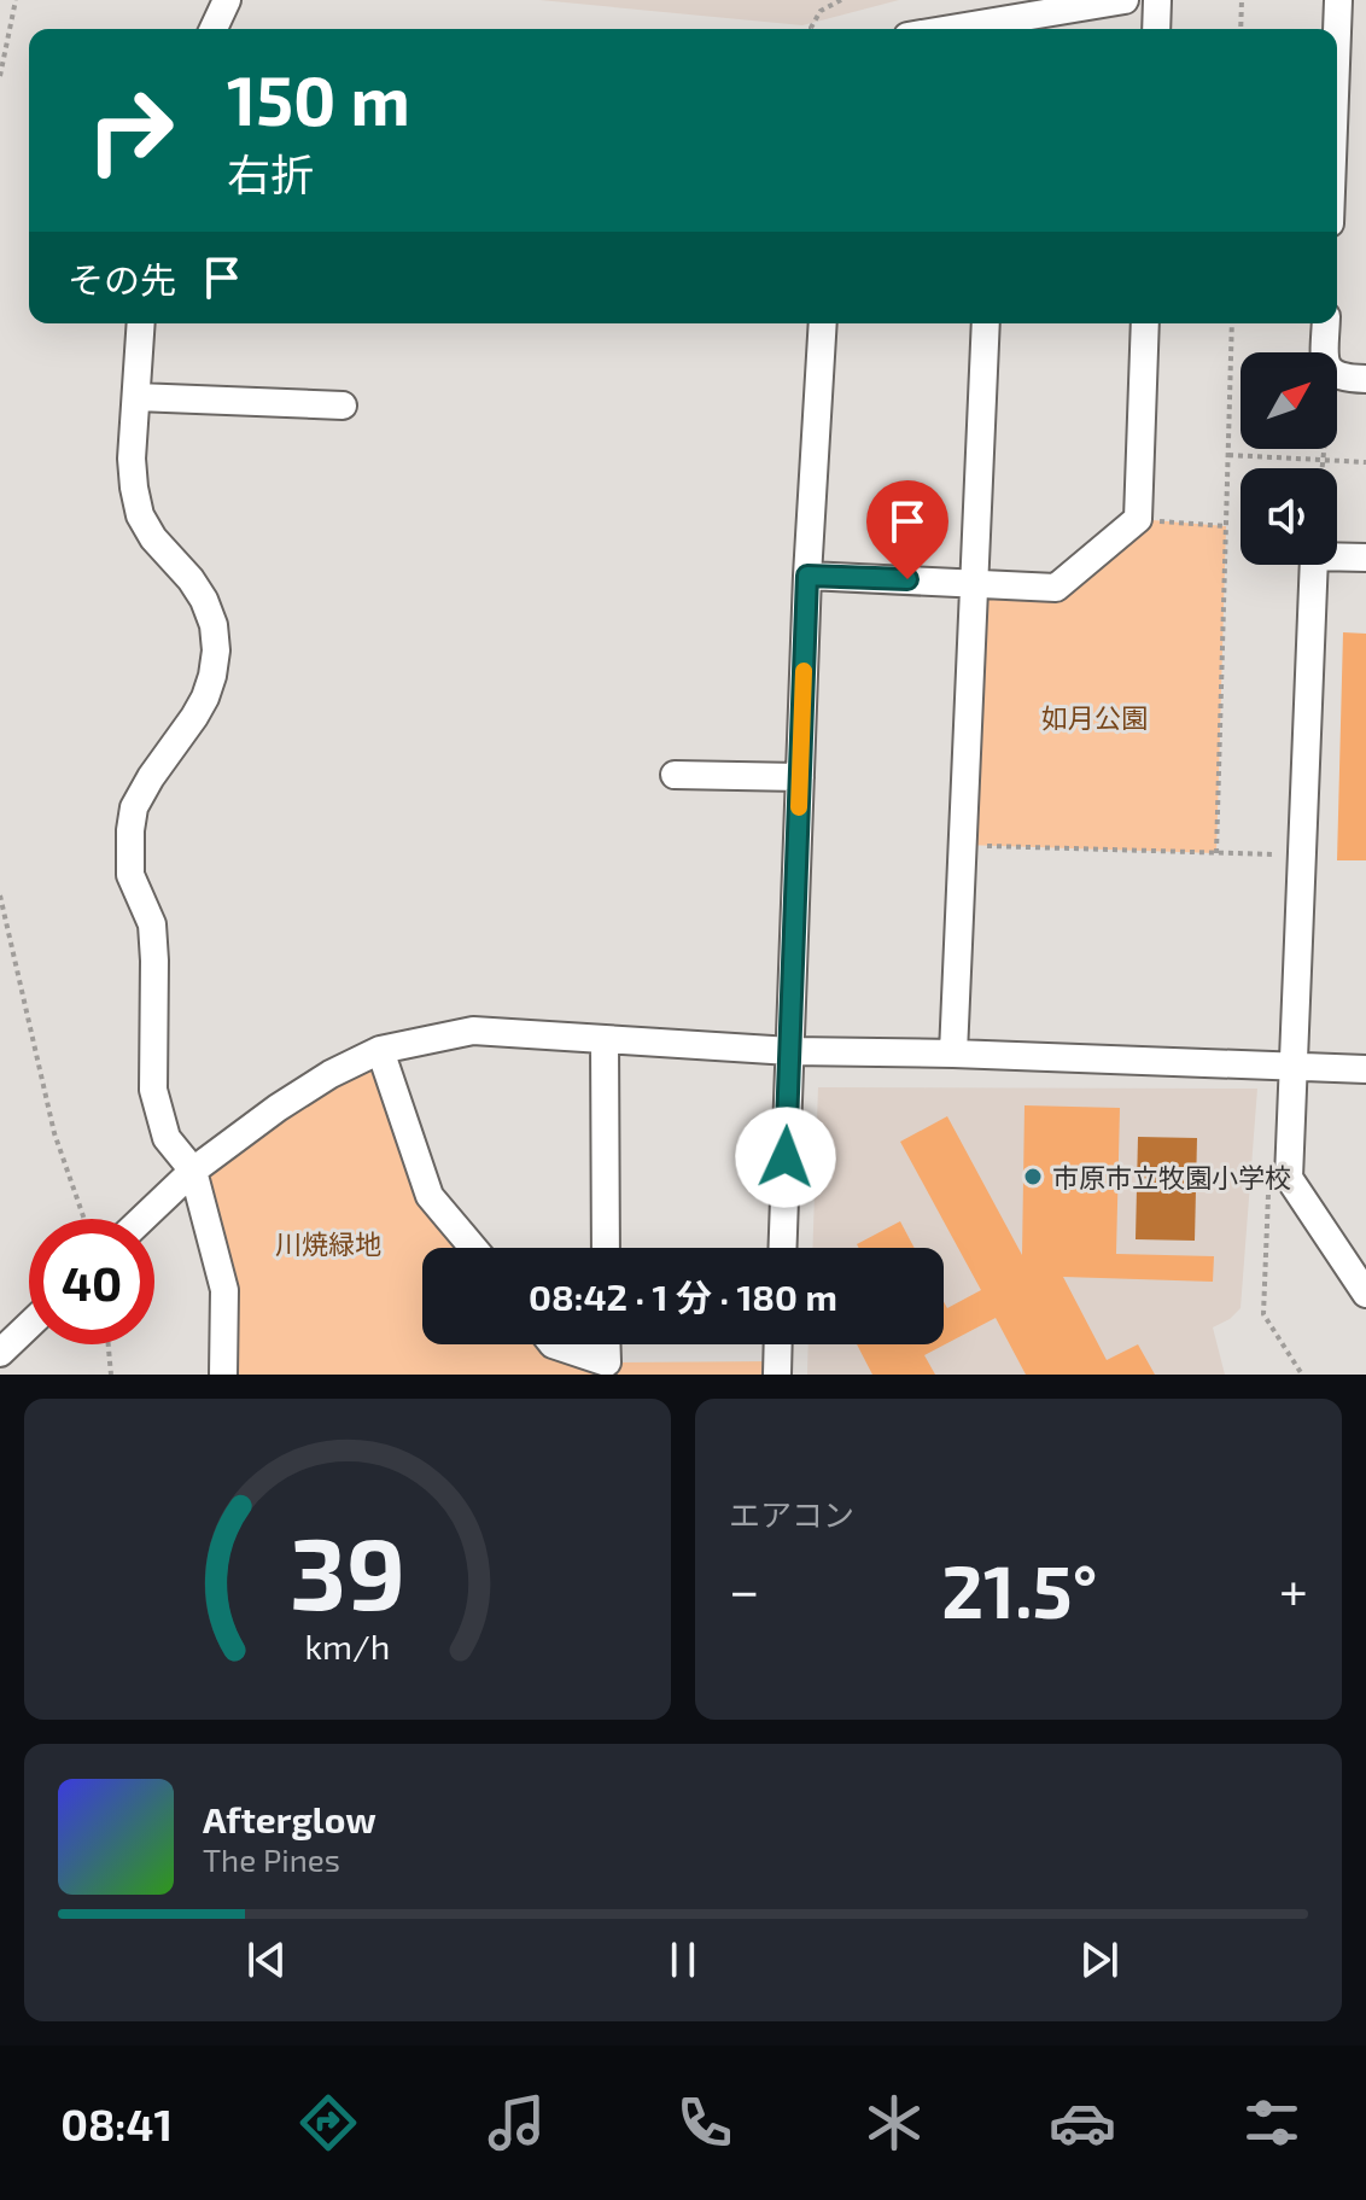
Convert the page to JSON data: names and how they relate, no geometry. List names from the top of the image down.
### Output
{
  "parks": ["如月公園", "川焼緑地"],
  "places": ["市原市立牧園小学校"],
  "north": "top right",
  "page": {
    "turn": ["150 m", "右折"],
    "then": "その先",
    "limit": "40",
    "trip": "08:42 · 1 分 · 180 m",
    "tile": "エアコン",
    "heat": ["−", "21.5°", "+"],
    "song": ["Afterglow", "The Pines"],
    "tabs": "08:41",
    "gauge": ["39", "km/h"]
  }
}
